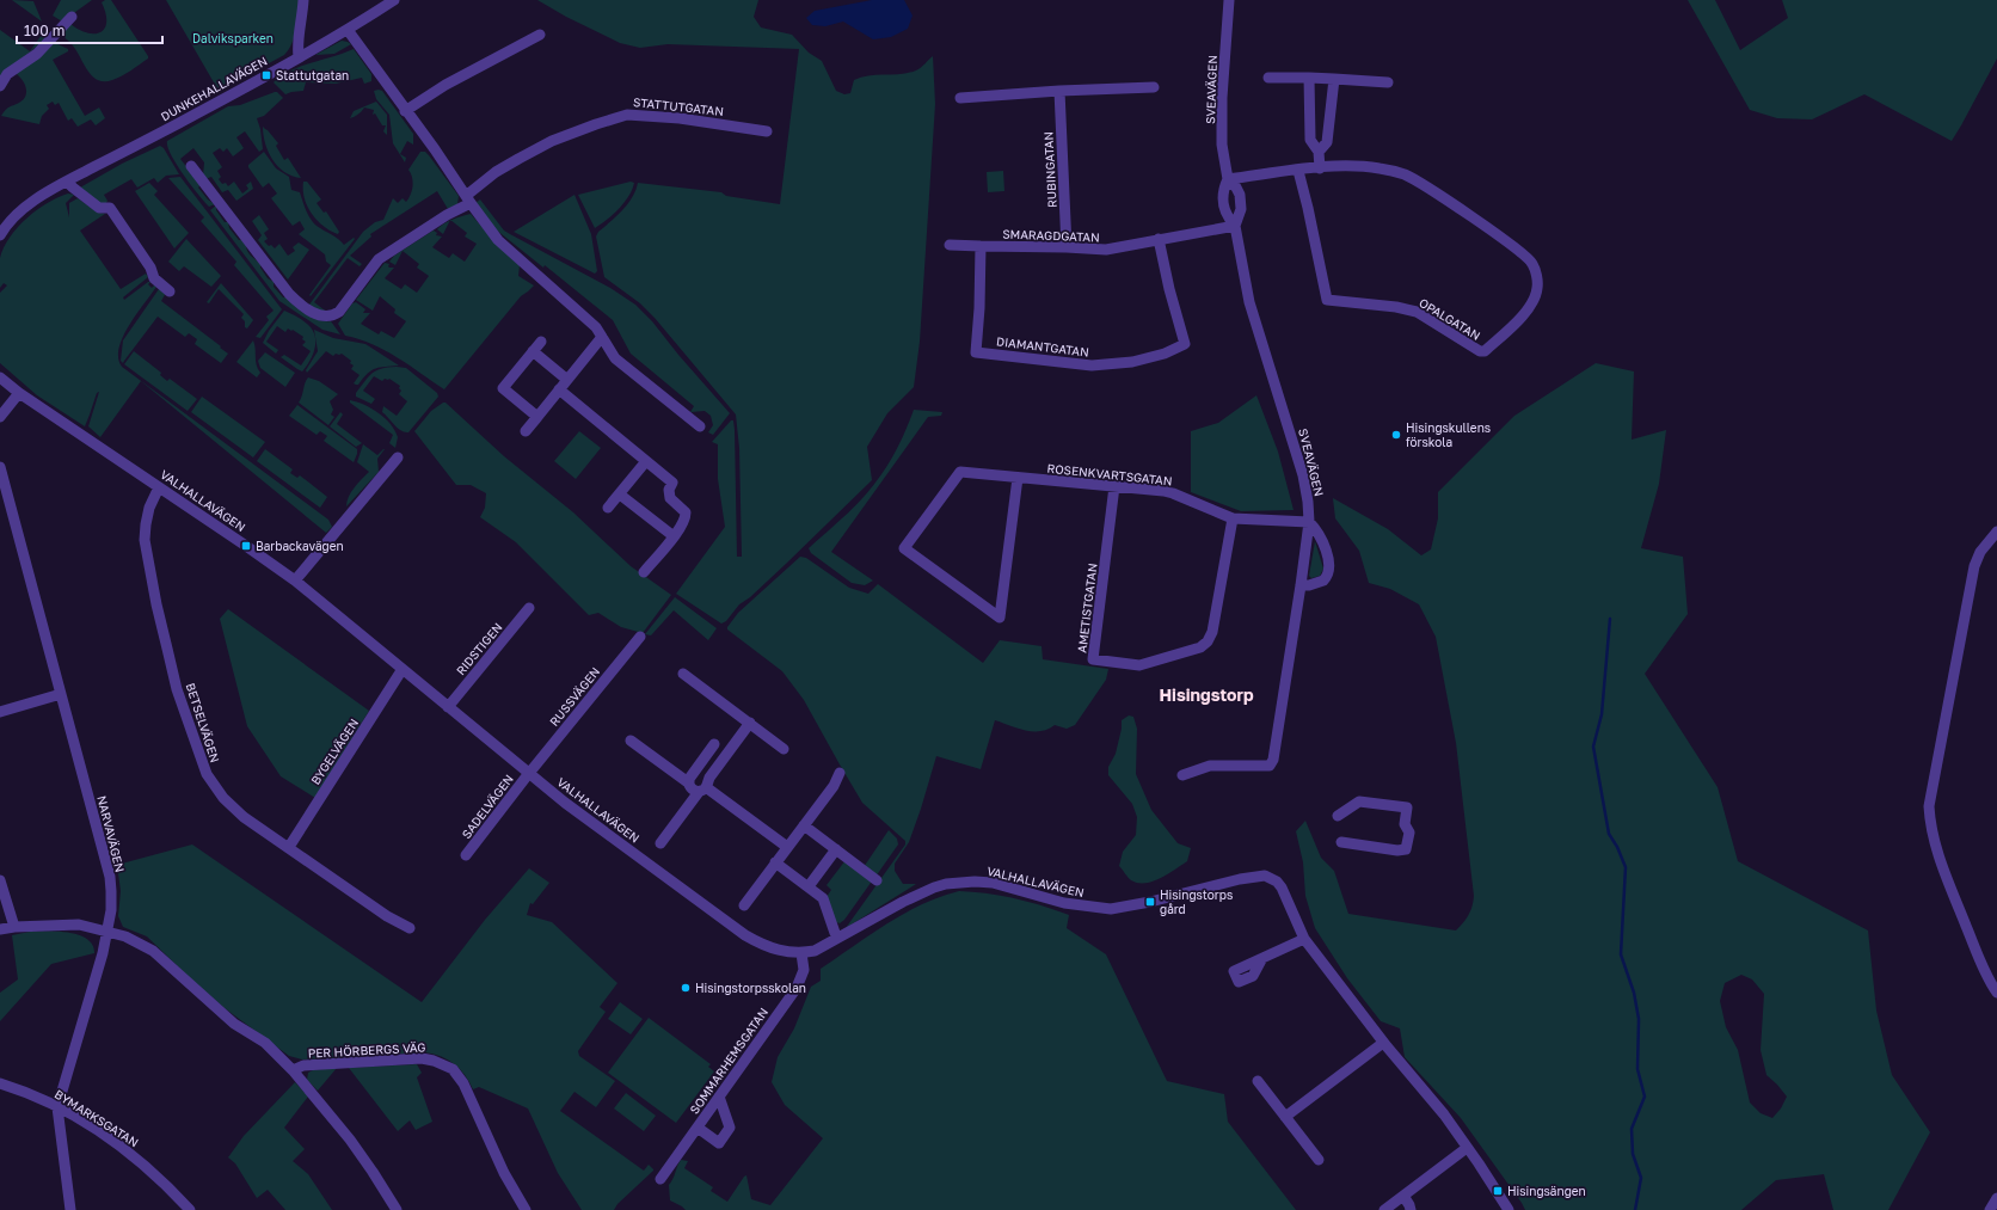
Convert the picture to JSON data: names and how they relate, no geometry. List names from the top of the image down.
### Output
{
  "streets": {
    "street": [
      "DUNKEHALLAVÄGEN",
      "SVEAVÄGEN",
      "STATTUTGATAN",
      "RUBINGATAN",
      "SMARAGDGATAN",
      "OPALGATAN",
      "DIAMANTGATAN",
      "ROSENKVARTSGATAN",
      "VALHALLAVÄGEN",
      "AMETISTGATAN",
      "RIDSTIGEN",
      "RUSSVÄGEN",
      "BETSELVÄGEN",
      "BYGELVÄGEN",
      "SADELVÄGEN",
      "NARVAVÄGEN",
      "PER HÖRBERGS VÄG",
      "SOMMARHEMSGATAN",
      "BYMARKSGATAN"
    ]
  },
  "crossings": [
    ["SVEAVÄGEN", "SMARAGDGATAN"],
    ["SVEAVÄGEN", "OPALGATAN"],
    ["SVEAVÄGEN", "ROSENKVARTSGATAN"],
    ["RUBINGATAN", "SMARAGDGATAN"],
    ["SMARAGDGATAN", "DIAMANTGATAN"],
    ["ROSENKVARTSGATAN", "AMETISTGATAN"],
    ["VALHALLAVÄGEN", "RIDSTIGEN"],
    ["VALHALLAVÄGEN", "RUSSVÄGEN"],
    ["VALHALLAVÄGEN", "BETSELVÄGEN"],
    ["VALHALLAVÄGEN", "BYGELVÄGEN"],
    ["VALHALLAVÄGEN", "SADELVÄGEN"],
    ["VALHALLAVÄGEN", "SOMMARHEMSGATAN"],
    ["RUSSVÄGEN", "SADELVÄGEN"],
    ["BETSELVÄGEN", "BYGELVÄGEN"],
    ["NARVAVÄGEN", "BYMARKSGATAN"]
  ],
  "districts": ["Hisingstorp"],
  "parks": ["Dalviksparken"],
  "places": {
    "transit": [
      "Stattutgatan",
      "Barbackavägen",
      "Hisingstorps gård",
      "Hisingsängen"
    ],
    "other": ["Hisingskullens förskola", "Hisingstorpsskolan"]
  },
  "scale_bar": "100 m"
}
